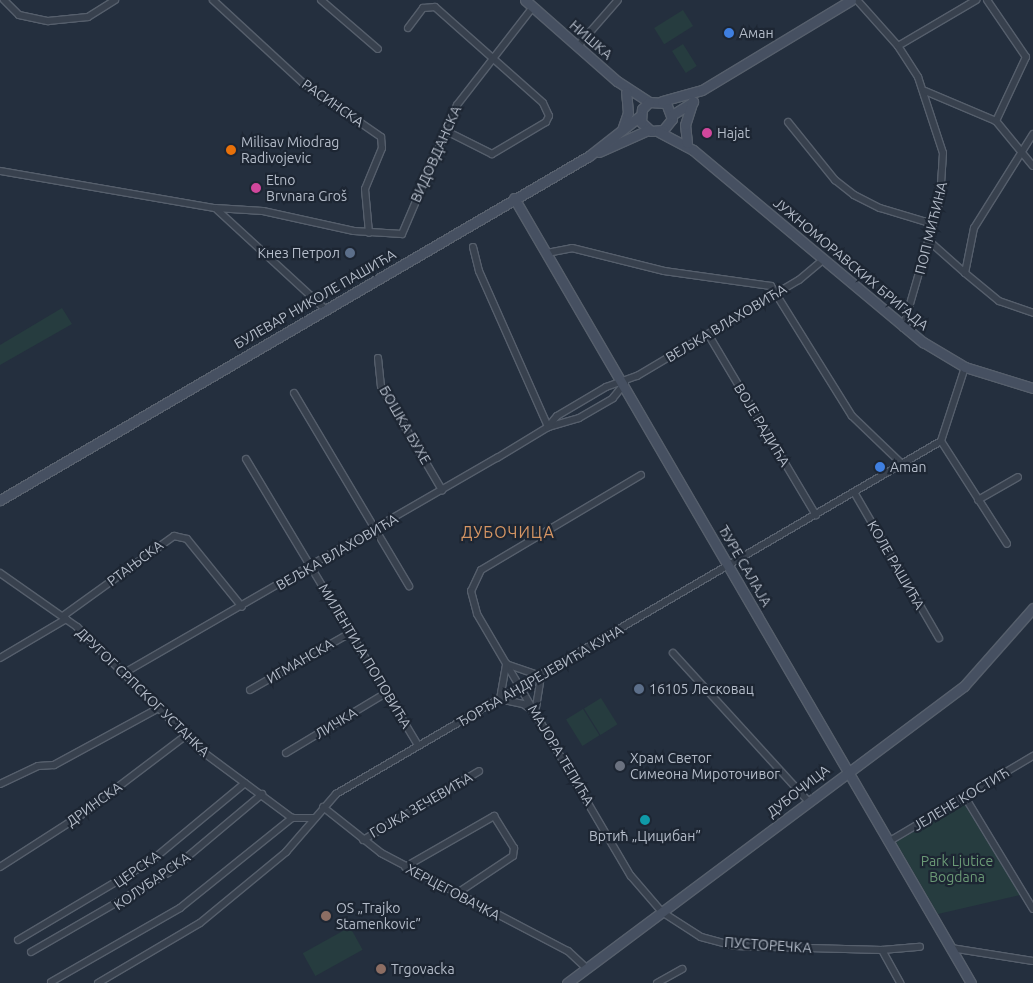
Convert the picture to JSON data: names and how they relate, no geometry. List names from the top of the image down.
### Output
{
  "streets": {
    "street": [
      "НИШКА",
      "РАСИНСКА",
      "ВИДОВДАНСКА",
      "ПОП МИЋИНА",
      "ЈУЖНОМОРАВСКИХ БРИГАДА",
      "БУЛЕВАР НИКОЛЕ ПАШИЋА",
      "ВЕЉКА ВЛАХОВИЋА",
      "БОШКА БУХЕ",
      "ВОЈЕ РАДИЋА",
      "РТАЊСКА",
      "КОЛЕ РАШИЋА",
      "ЂУРЕ САЛАЈА",
      "МИЛЕНТИЈА ПОПОВИЋА",
      "ИГМАНСКА",
      "ЂОРЂА АНДРЕЈЕВИЋА КУНА",
      "ДРУГОГ СРПСКОГ УСТАНКА",
      "ЛИЧКА",
      "МАЈОРА ТЕПИЋА",
      "ДУБОЧИЦА",
      "ЈЕЛЕНЕ КОСТИЋ",
      "ДРИНСКА",
      "ГОЈКА ЗЕЧЕВИЋА",
      "ЦЕРСКА",
      "КОЛУБАРСКА",
      "ХЕРЦЕГОВАЧКА",
      "ПУСТОРЕЧКА"
    ]
  },
  "crossings": [
    ["НИШКА", "ВИДОВДАНСКА"],
    ["РАСИНСКА", "ВИДОВДАНСКА"],
    ["ПОП МИЋИНА", "ЈУЖНОМОРАВСКИХ БРИГАДА"],
    ["ЈУЖНОМОРАВСКИХ БРИГАДА", "БУЛЕВАР НИКОЛЕ ПАШИЋА"],
    ["ЈУЖНОМОРАВСКИХ БРИГАДА", "ВЕЉКА ВЛАХОВИЋА"],
    ["БУЛЕВАР НИКОЛЕ ПАШИЋА", "ЂУРЕ САЛАЈА"],
    ["ВЕЉКА ВЛАХОВИЋА", "БОШКА БУХЕ"],
    ["ВЕЉКА ВЛАХОВИЋА", "ВОЈЕ РАДИЋА"],
    ["ВЕЉКА ВЛАХОВИЋА", "РТАЊСКА"],
    ["ВЕЉКА ВЛАХОВИЋА", "ЂУРЕ САЛАЈА"],
    ["ВЕЉКА ВЛАХОВИЋА", "МИЛЕНТИЈА ПОПОВИЋА"],
    ["ВЕЉКА ВЛАХОВИЋА", "ДРУГОГ СРПСКОГ УСТАНКА"],
    ["ВОЈЕ РАДИЋА", "ЂОРЂА АНДРЕЈЕВИЋА КУНА"],
    ["РТАЊСКА", "ДРУГОГ СРПСКОГ УСТАНКА"],
    ["КОЛЕ РАШИЋА", "ЂОРЂА АНДРЕЈЕВИЋА КУНА"],
    ["ЂУРЕ САЛАЈА", "ЂОРЂА АНДРЕЈЕВИЋА КУНА"],
    ["ЂУРЕ САЛАЈА", "ДУБОЧИЦА"],
    ["ЂУРЕ САЛАЈА", "ЈЕЛЕНЕ КОСТИЋ"],
    ["МИЛЕНТИЈА ПОПОВИЋА", "ИГМАНСКА"],
    ["МИЛЕНТИЈА ПОПОВИЋА", "ЂОРЂА АНДРЕЈЕВИЋА КУНА"],
    ["МИЛЕНТИЈА ПОПОВИЋА", "ЛИЧКА"],
    ["ЂОРЂА АНДРЕЈЕВИЋА КУНА", "МАЈОРА ТЕПИЋА"],
    ["ЂОРЂА АНДРЕЈЕВИЋА КУНА", "ХЕРЦЕГОВАЧКА"],
    ["ДРУГОГ СРПСКОГ УСТАНКА", "ДРИНСКА"],
    ["ДРУГОГ СРПСКОГ УСТАНКА", "ЦЕРСКА"],
    ["ДРУГОГ СРПСКОГ УСТАНКА", "КОЛУБАРСКА"],
    ["МАЈОРА ТЕПИЋА", "ДУБОЧИЦА"],
    ["МАЈОРА ТЕПИЋА", "ПУСТОРЕЧКА"],
    ["ДУБОЧИЦА", "ХЕРЦЕГОВАЧКА"],
    ["ДУБОЧИЦА", "ПУСТОРЕЧКА"],
    ["ГОЈКА ЗЕЧЕВИЋА", "ХЕРЦЕГОВАЧКА"]
  ],
  "districts": ["ДУБОЧИЦА"],
  "parks": ["Park Ljutice Bogdana"],
  "places": [
    "Аман",
    "Hajat",
    "Milisav Miodrag Radivojevic",
    "Etno Brvnara Groš",
    "Кнез Петрол",
    "Aman",
    "16105 Лесковац",
    "Храм Светог Симеона Мироточивог",
    "Вртић „Цицибан”",
    "OS „Trajko Stamenkovic”",
    "Trgovacka"
  ]
}
